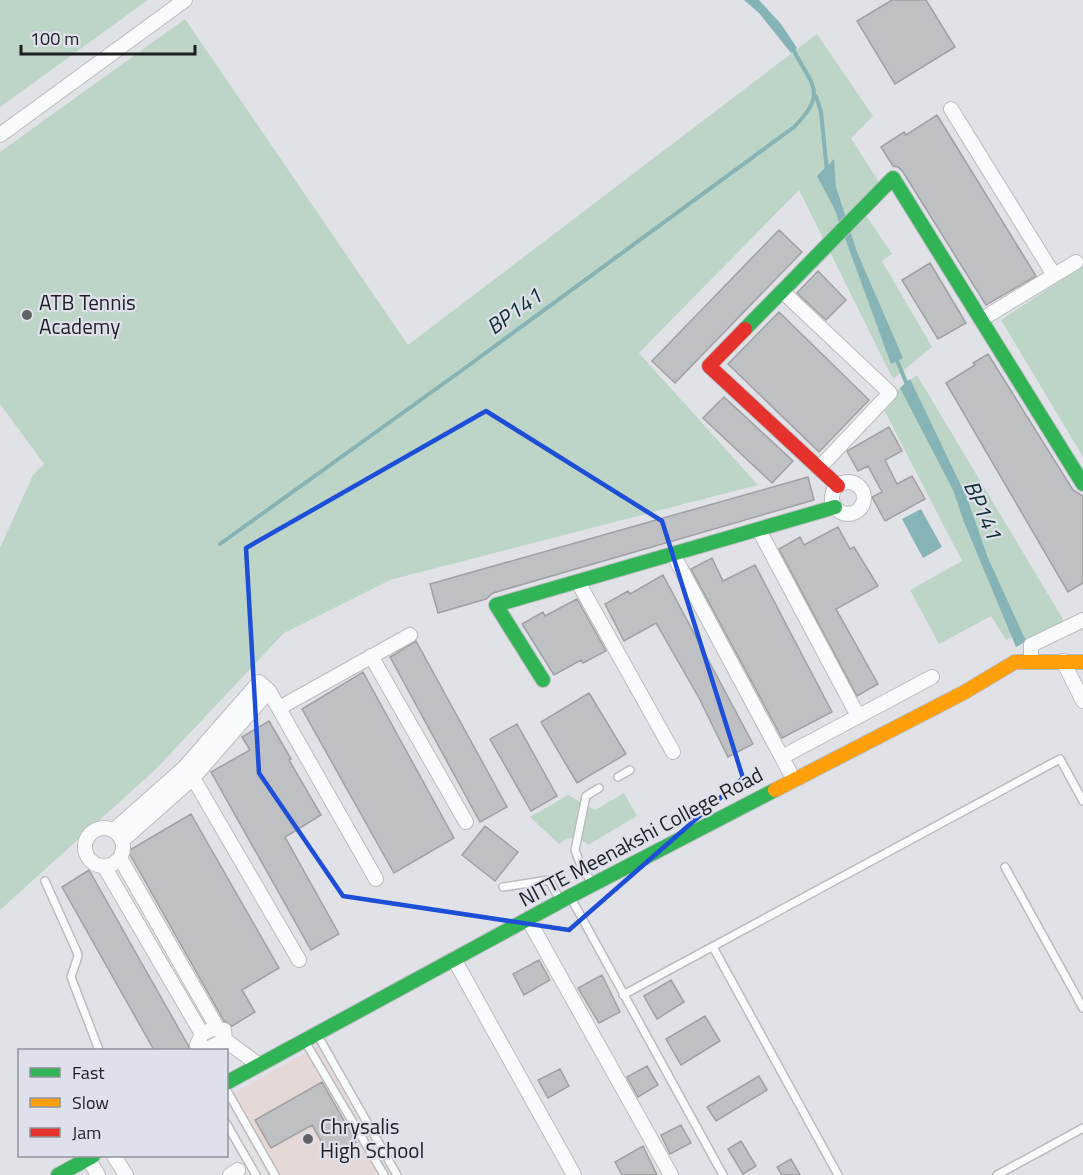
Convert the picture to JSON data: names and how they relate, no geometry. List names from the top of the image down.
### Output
{
  "streets": {
    "street": ["NITTE Meenakshi College Road"]
  },
  "water": ["BP141"],
  "places": ["ATB Tennis Academy", "Chrysalis High School"],
  "legend": ["Fast", "Slow", "Jam"],
  "scale_bar": "100 m"
}
